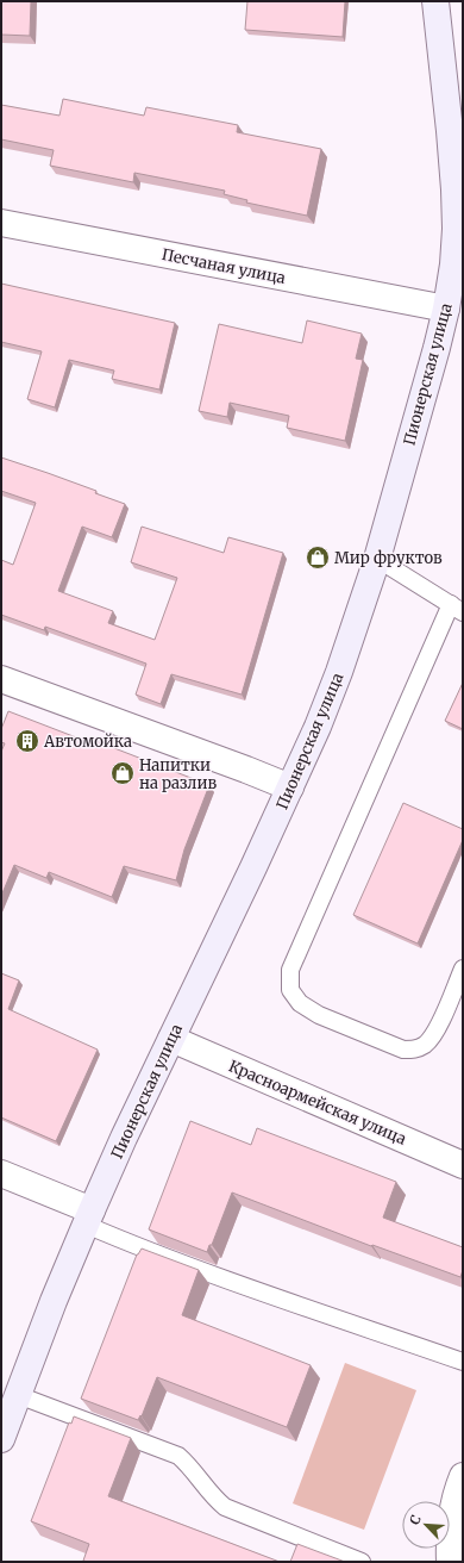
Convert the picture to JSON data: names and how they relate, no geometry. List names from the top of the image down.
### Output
{
  "streets": {
    "street": ["Песчаная улица", "Пионерская улица", "Красноармейская улица"]
  },
  "crossings": [
    ["Песчаная улица", "Пионерская улица"],
    ["Пионерская улица", "Красноармейская улица"]
  ],
  "places": {
    "shop": ["Мир фруктов", "Напитки на разлив"],
    "building": ["Автомойка"]
  },
  "north": "top left"
}
